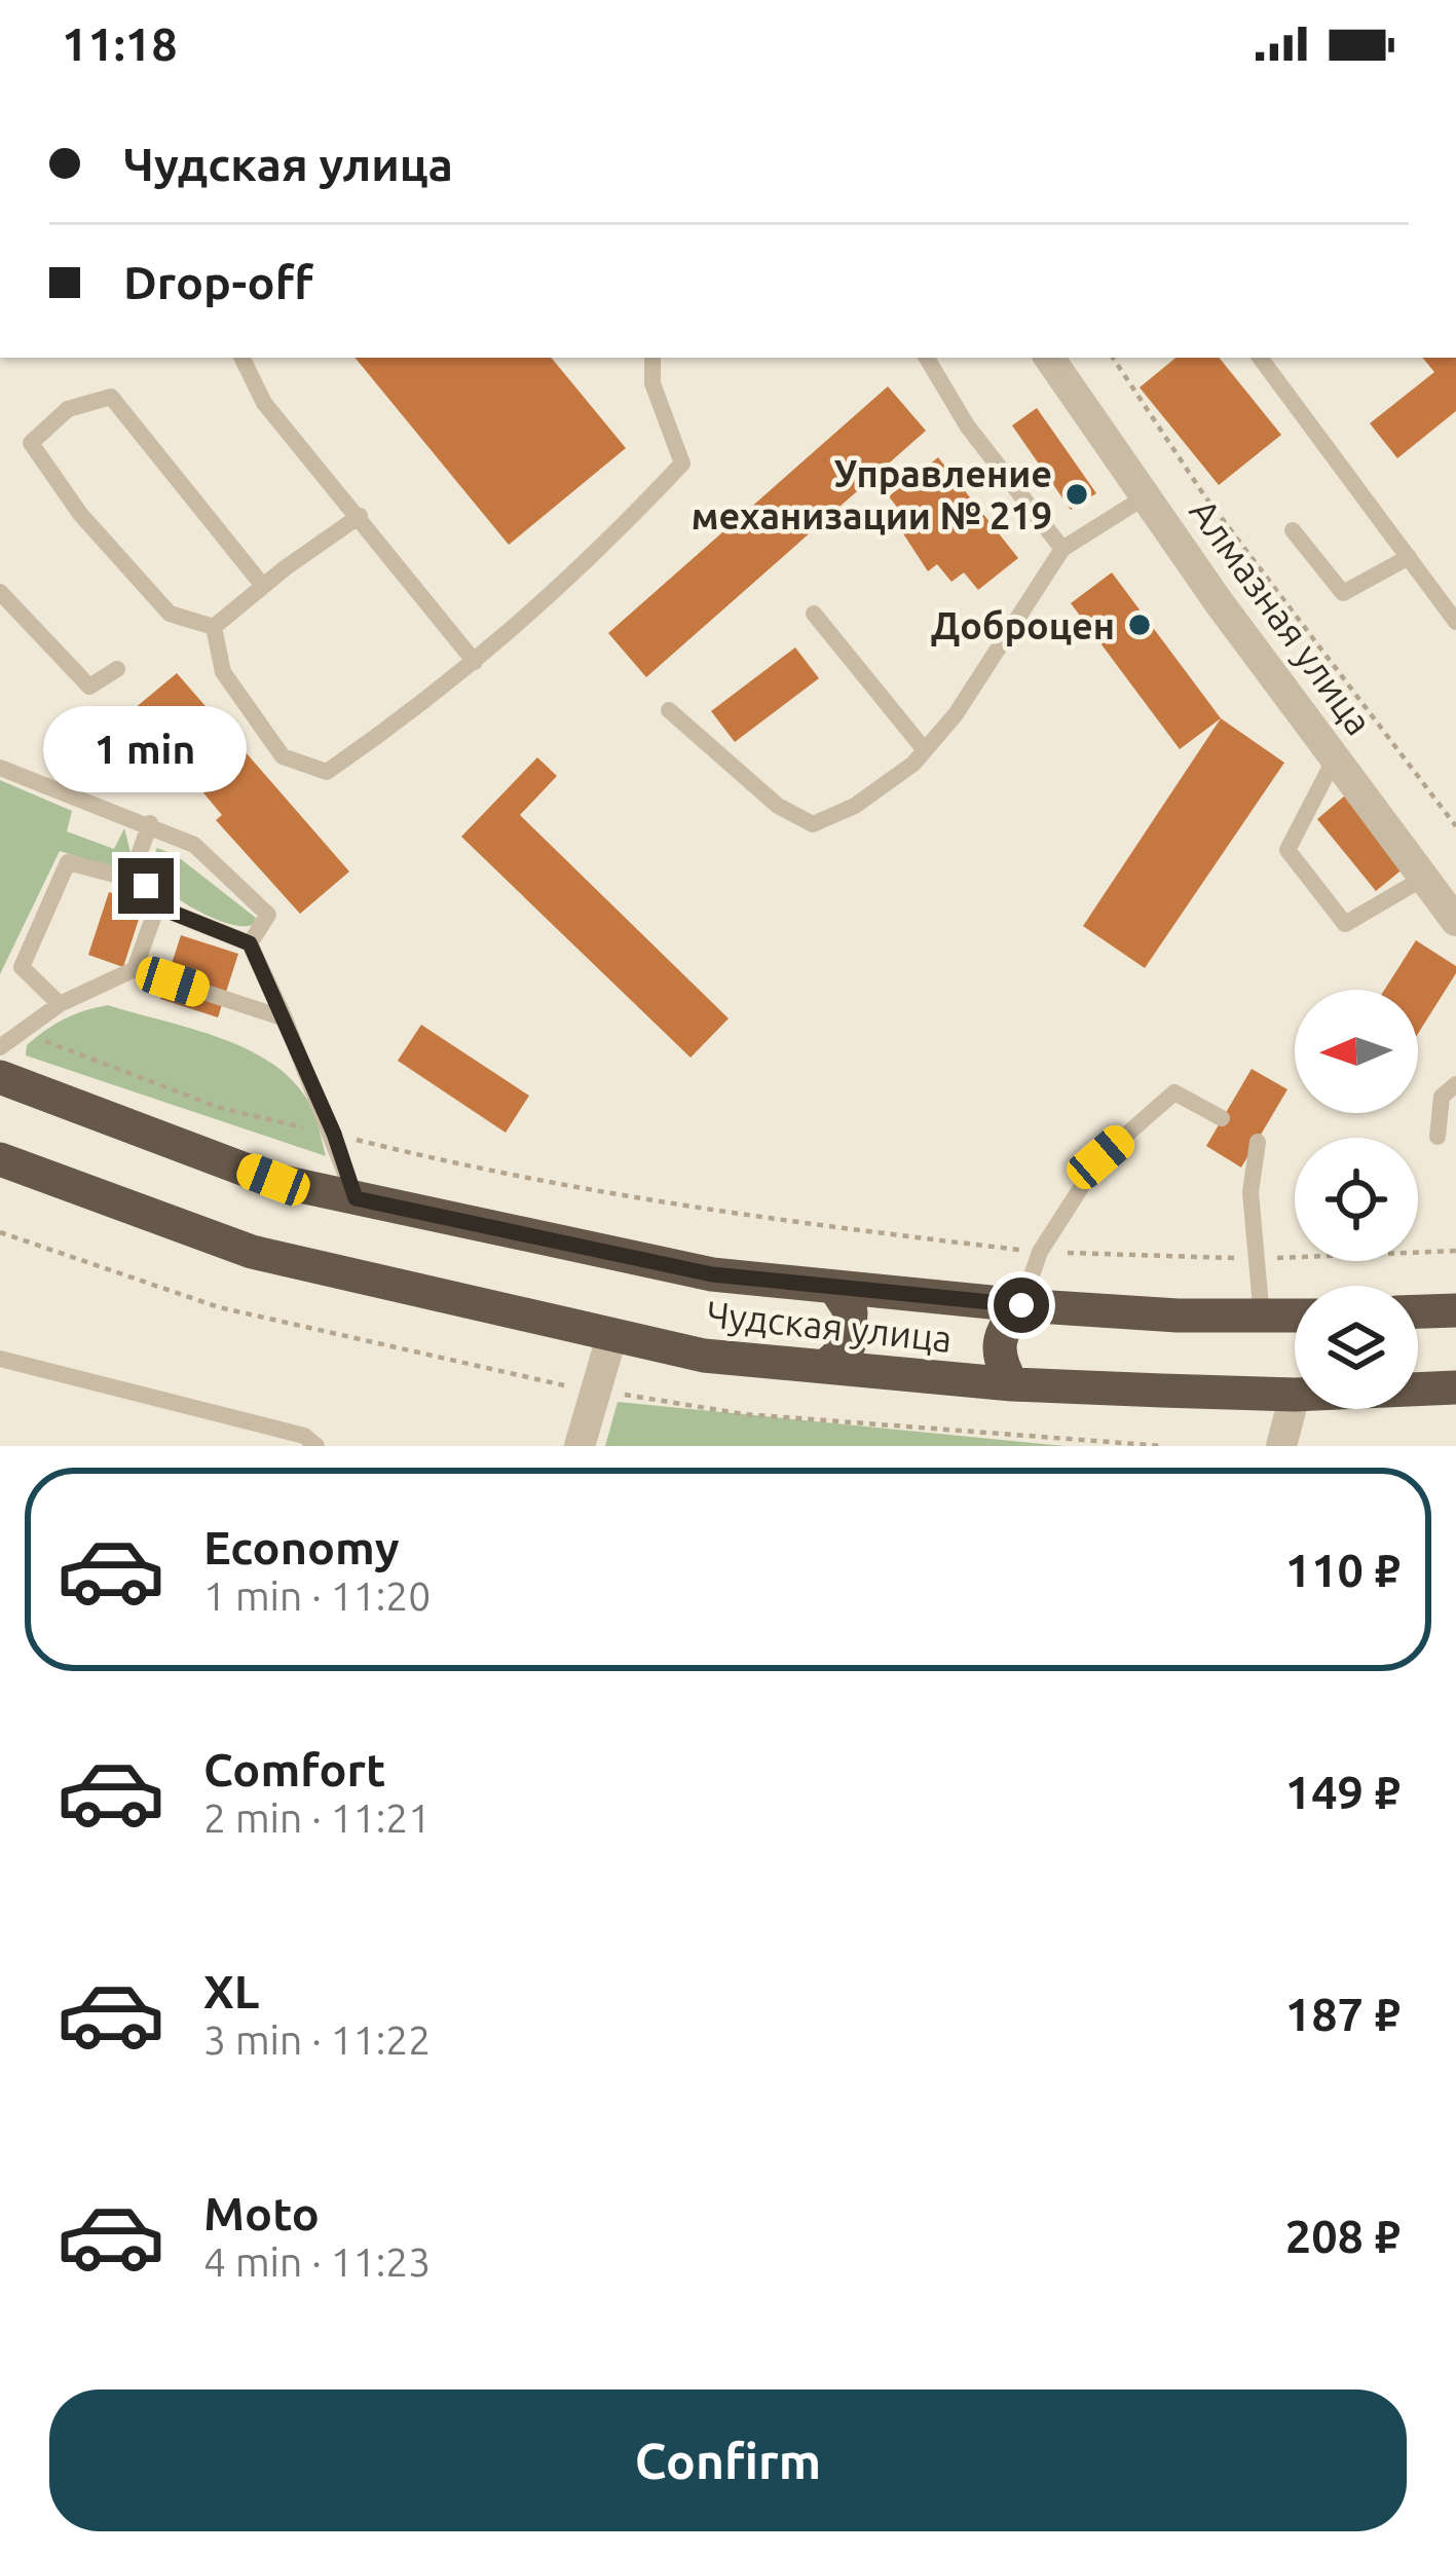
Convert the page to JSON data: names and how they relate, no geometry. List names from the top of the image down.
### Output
{
  "streets": {
    "highway": ["Чудская улица"],
    "street": ["Алмазная улица"]
  },
  "places": ["Управление механизации № 219", "Доброцен"],
  "north": "left",
  "page": {
    "status": "11:18",
    "banner": ["Чудская улица", "Drop-off"],
    "bubble": "1 min",
    "list": [
      {
        "name": "Economy",
        "note": "1 min · 11:20",
        "value": "110 ₽"
      },
      {
        "name": "Comfort",
        "note": "2 min · 11:21",
        "value": "149 ₽"
      },
      {
        "name": "XL",
        "note": "3 min · 11:22",
        "value": "187 ₽"
      },
      {
        "name": "Moto",
        "note": "4 min · 11:23",
        "value": "208 ₽"
      }
    ],
    "buttons": "Confirm"
  }
}
